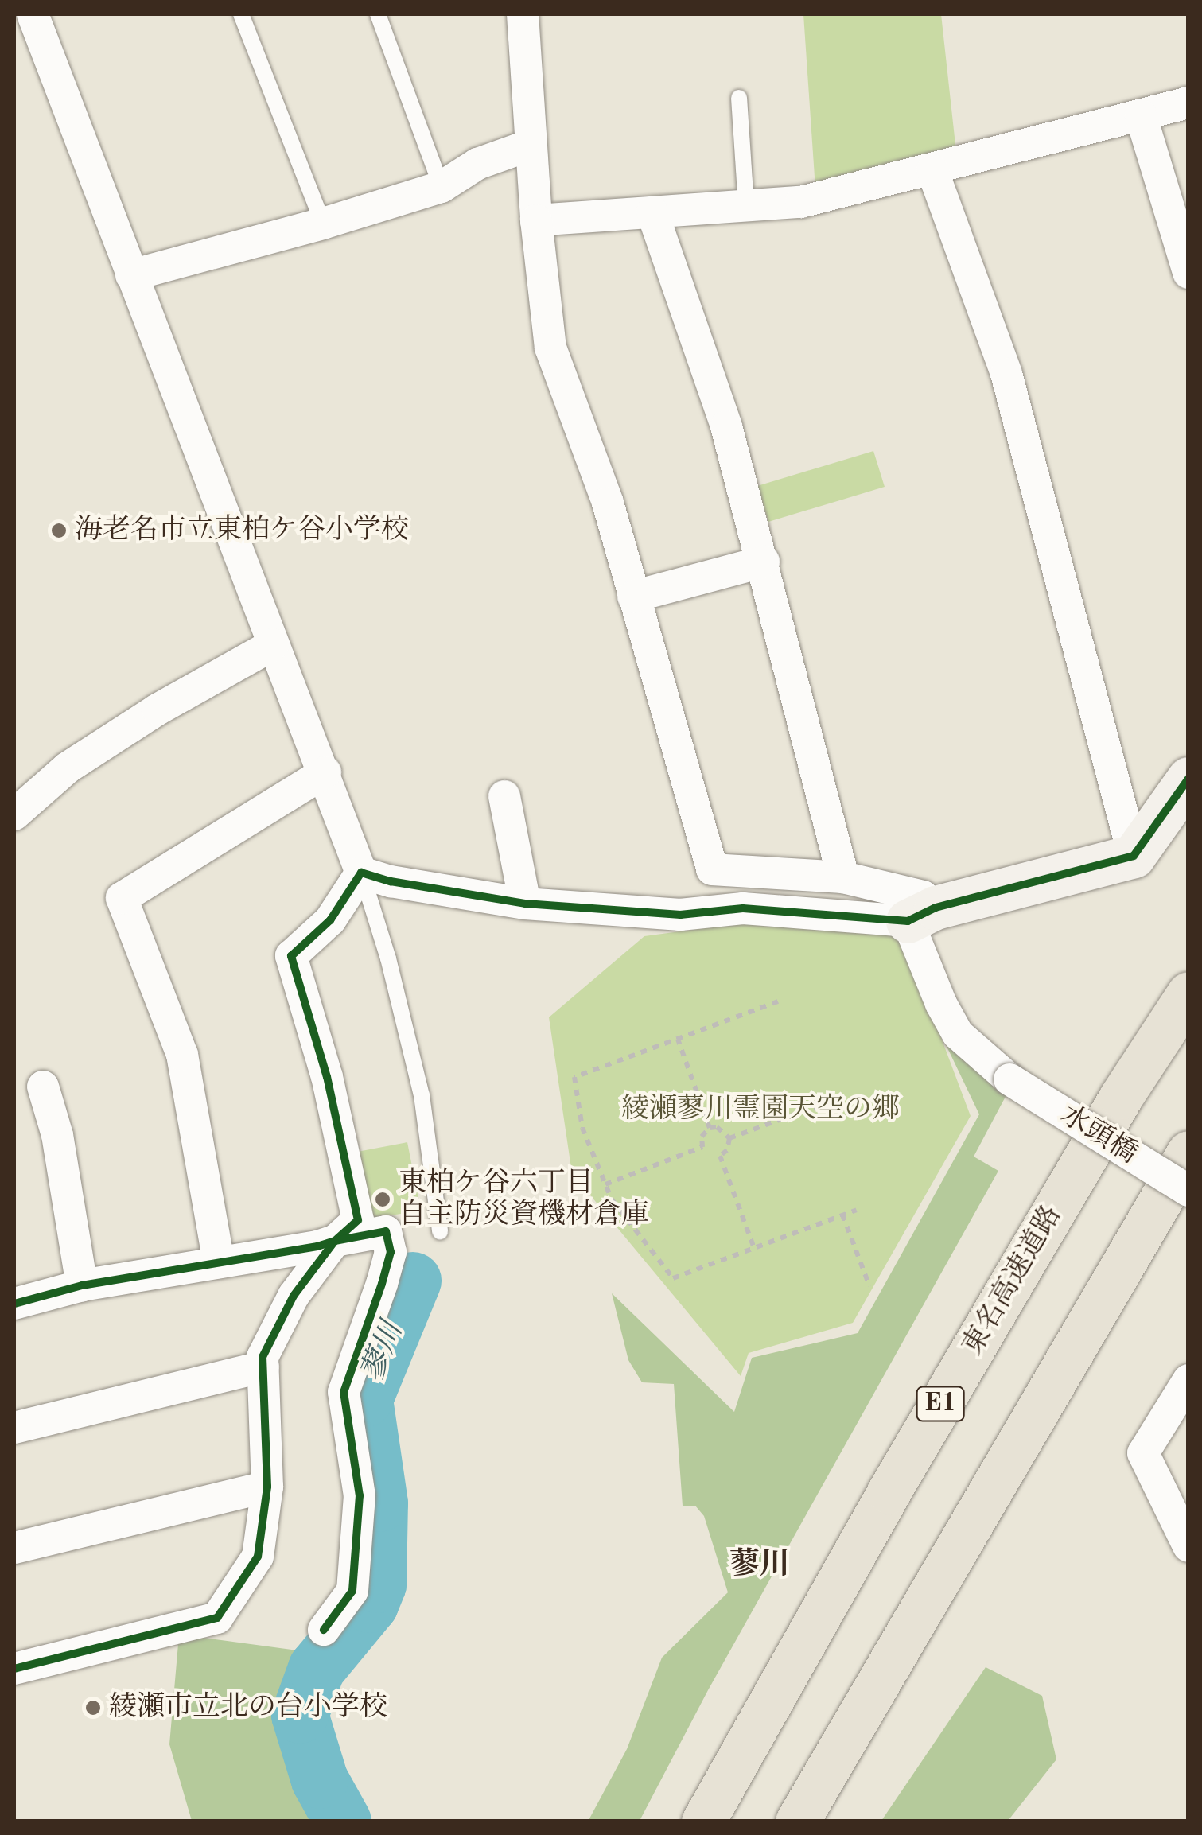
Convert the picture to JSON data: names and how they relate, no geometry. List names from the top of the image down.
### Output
{
  "streets": {
    "highway": ["東名高速道路", "E1"],
    "street": ["水頭橋"]
  },
  "districts": ["蓼川"],
  "water": ["蓼川"],
  "parks": ["綾瀬蓼川霊園天空の郷"],
  "places": ["海老名市立東柏ケ谷小学校", "東柏ケ谷六丁目 自主防災資機材倉庫", "綾瀬市立北の台小学校"]
}
